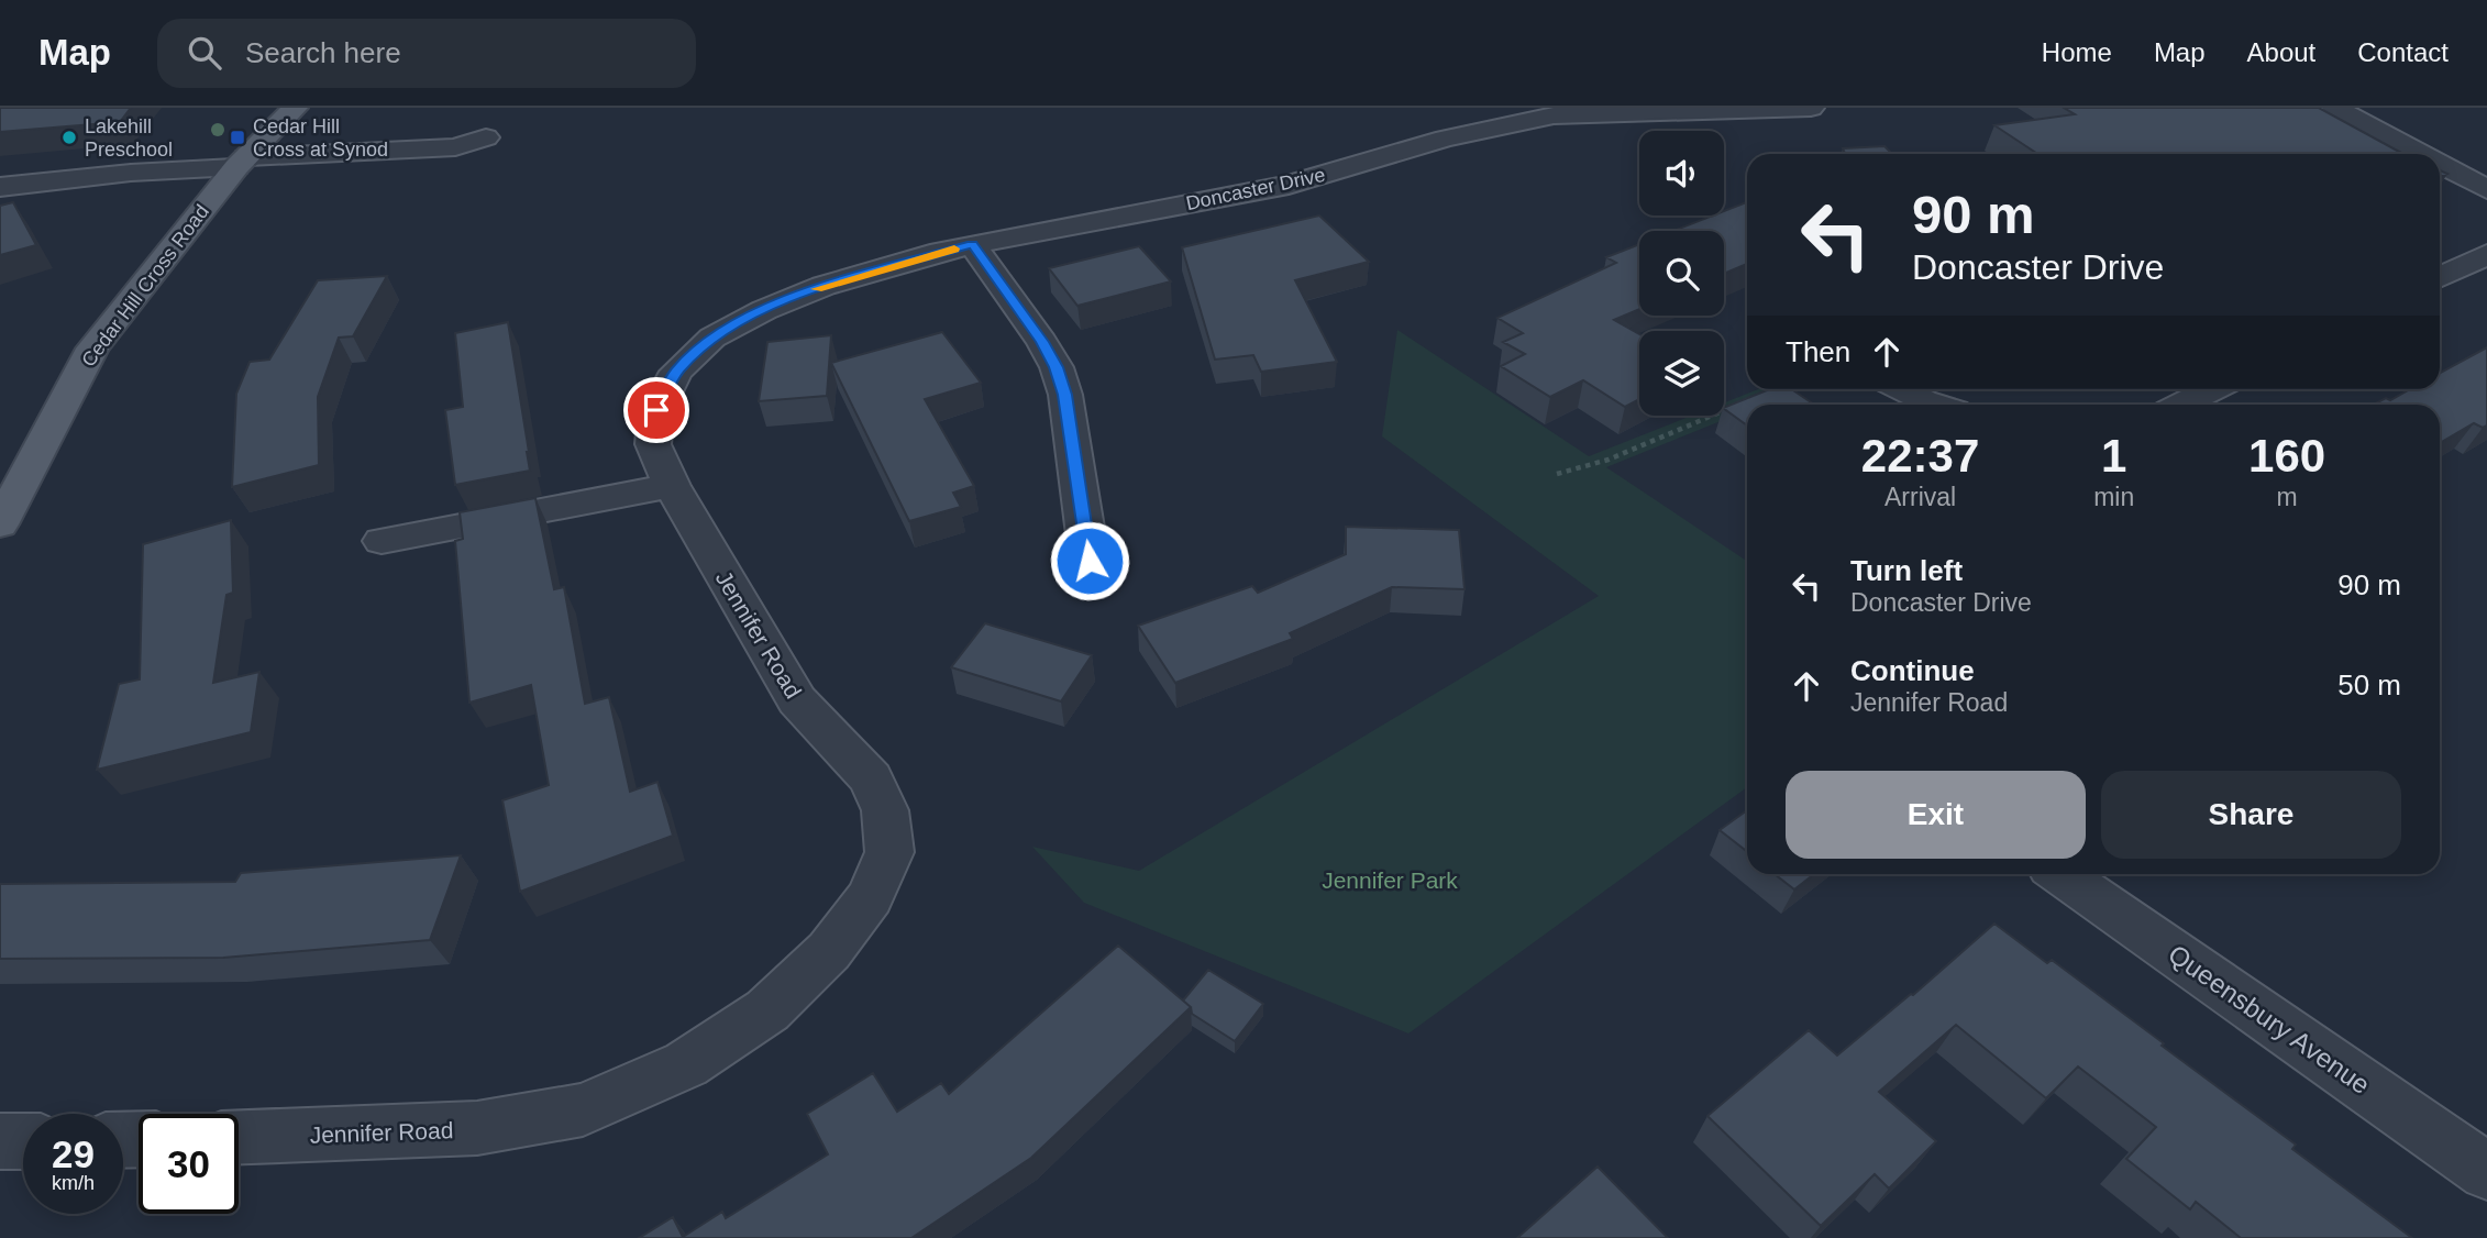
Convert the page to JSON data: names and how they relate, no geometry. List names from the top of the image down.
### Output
{
  "streets": {
    "main road": ["Cedar Hill Cross Road"],
    "street": ["Doncaster Drive", "Jennifer Road", "Queensbury Avenue"]
  },
  "crossings": [
    ["Doncaster Drive", "Jennifer Road"]
  ],
  "parks": ["Jennifer Park"],
  "places": {
    "other": ["Lakehill Preschool"],
    "transit": ["Cedar Hill Cross at Synod"]
  },
  "page": {
    "header": "Map",
    "search": "Search here",
    "nav": [
      "Home",
      "Map",
      "About",
      "Contact"
    ],
    "turn": ["90 m", "Doncaster Drive"],
    "then": "Then",
    "eta": [
      "22:37",
      "Arrival",
      "1",
      "min",
      "160",
      "m"
    ],
    "list": [
      {
        "name": "Turn left",
        "note": "Doncaster Drive",
        "value": "90 m"
      },
      {
        "name": "Continue",
        "note": "Jennifer Road",
        "value": "50 m"
      }
    ],
    "buttons": ["Exit", "Share"],
    "speed": "29 km/h",
    "limit": "30"
  }
}
